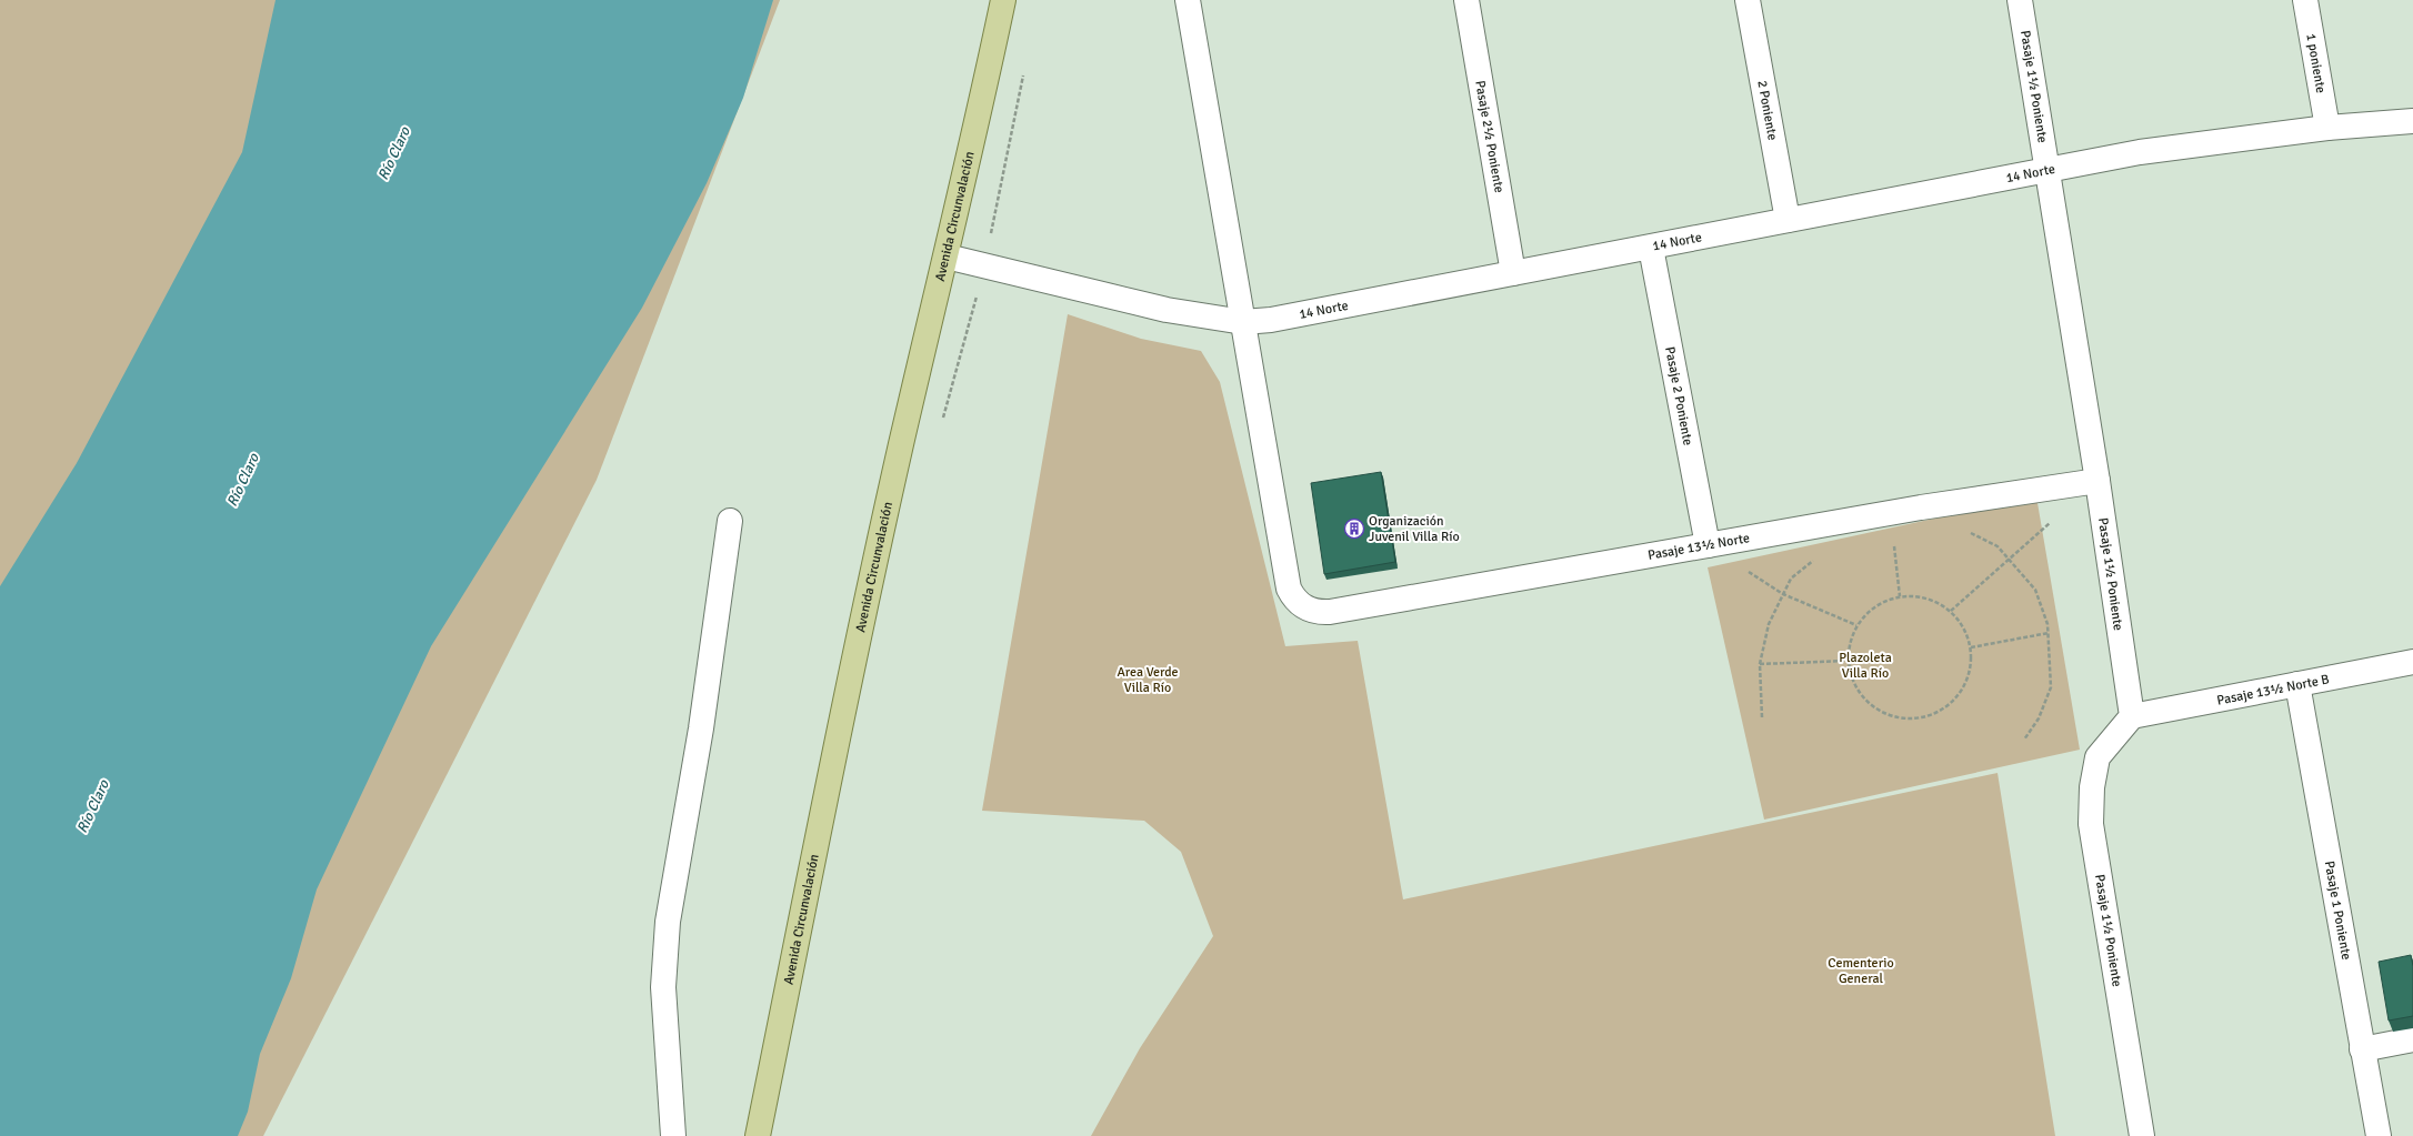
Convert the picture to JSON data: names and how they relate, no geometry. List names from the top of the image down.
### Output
{
  "streets": {
    "main road": ["Avenida Circunvalación"],
    "street": [
      "1 poniente",
      "Pasaje 1½ Poniente",
      "2 Poniente",
      "Pasaje 2½ Poniente",
      "14 Norte",
      "Pasaje 2 Poniente",
      "Pasaje 13½ Norte",
      "Pasaje 13½ Norte B",
      "Pasaje 1 Poniente"
    ]
  },
  "crossings": [
    ["1 poniente", "14 Norte"],
    ["Pasaje 1½ Poniente", "14 Norte"],
    ["Pasaje 1½ Poniente", "Pasaje 13½ Norte"],
    ["Pasaje 1½ Poniente", "Pasaje 13½ Norte B"],
    ["2 Poniente", "14 Norte"],
    ["Pasaje 2½ Poniente", "14 Norte"],
    ["14 Norte", "Avenida Circunvalación"],
    ["14 Norte", "Pasaje 2 Poniente"],
    ["14 Norte", "Pasaje 13½ Norte"],
    ["Pasaje 2 Poniente", "Pasaje 13½ Norte"],
    ["Pasaje 13½ Norte B", "Pasaje 1 Poniente"]
  ],
  "water": ["Río Claro"],
  "parks": ["Plazoleta Villa Río", "Area Verde Villa Río", "Cementerio General"],
  "places": {
    "building": ["Organización Juvenil Villa Río"]
  }
}
